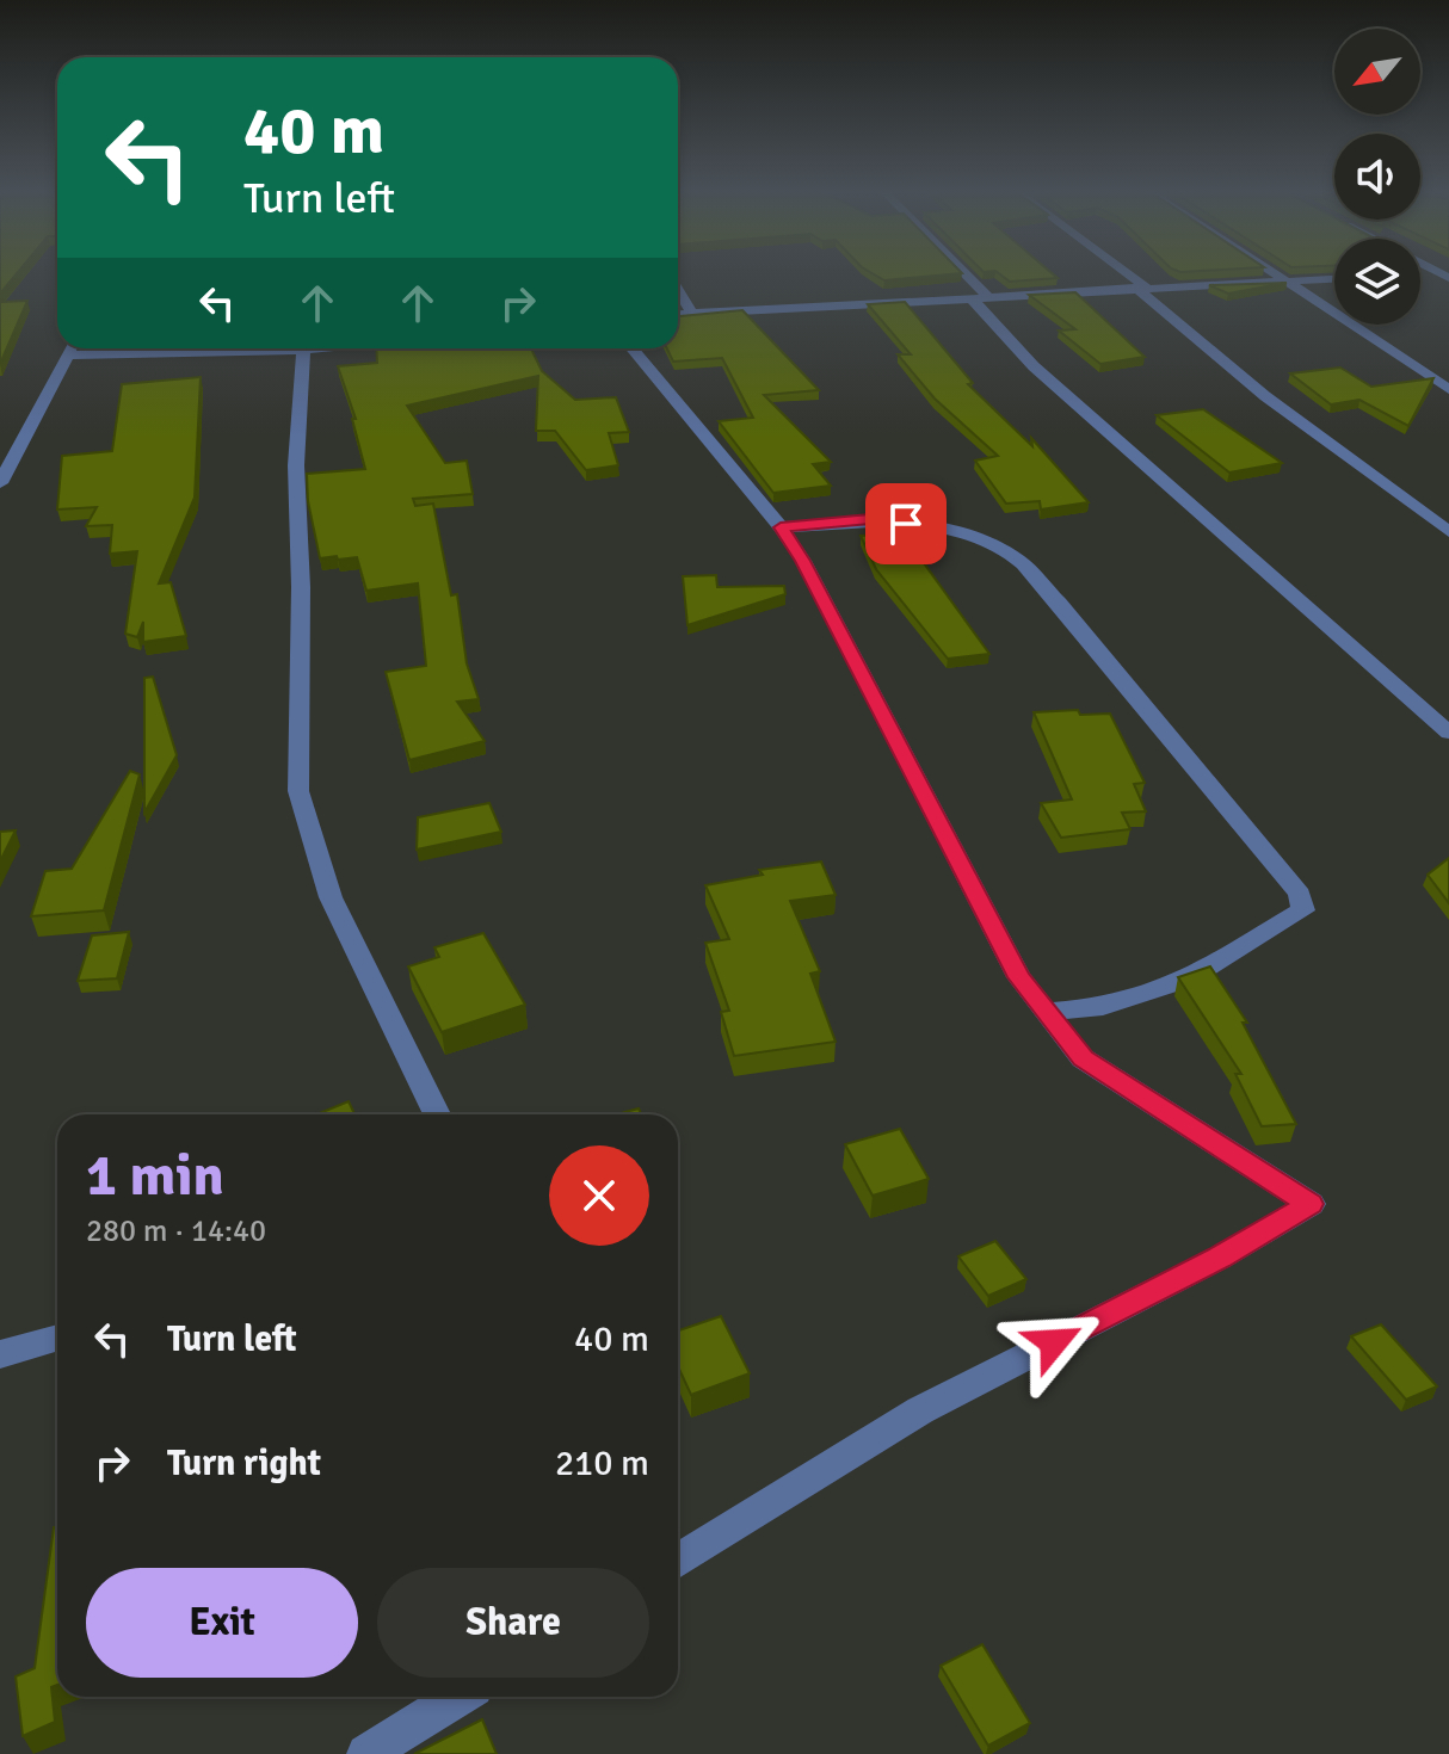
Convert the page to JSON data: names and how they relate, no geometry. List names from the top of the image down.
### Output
{
  "north": "bottom left",
  "page": {
    "turn": ["40 m", "Turn left"],
    "heading": ["1 min", "280 m · 14:40"],
    "list": [
      {
        "name": "Turn left",
        "value": "40 m"
      },
      {
        "name": "Turn right",
        "value": "210 m"
      }
    ],
    "buttons": ["Exit", "Share"]
  }
}
